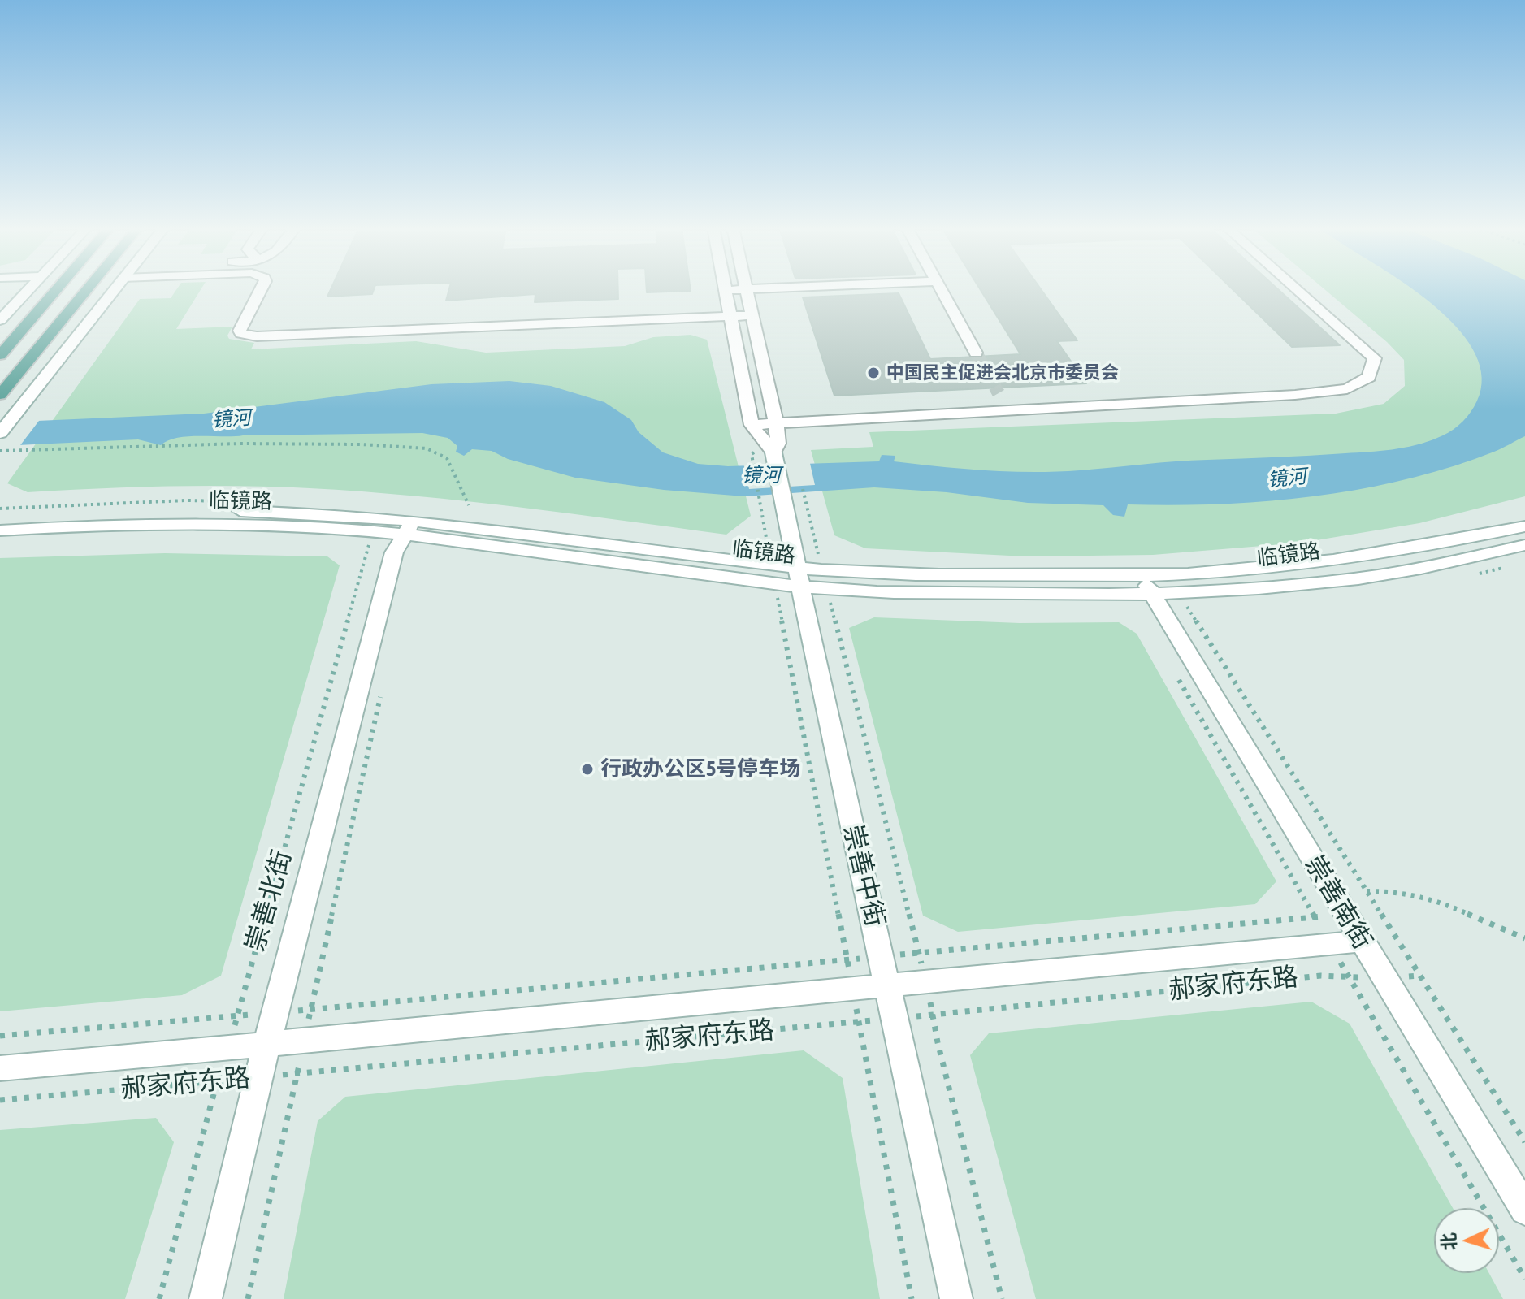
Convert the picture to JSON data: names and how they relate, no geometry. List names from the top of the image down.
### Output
{
  "streets": {
    "street": [
      "临镜路",
      "崇善中街",
      "崇善北街",
      "崇善南街",
      "郝家府东路"
    ]
  },
  "crossings": [
    ["临镜路", "崇善中街"],
    ["临镜路", "崇善北街"],
    ["临镜路", "崇善南街"],
    ["崇善中街", "郝家府东路"],
    ["崇善北街", "郝家府东路"],
    ["崇善南街", "郝家府东路"]
  ],
  "water": ["镜河"],
  "places": ["中国民主促进会北京市委员会", "行政办公区5号停车场"],
  "north": "left"
}
